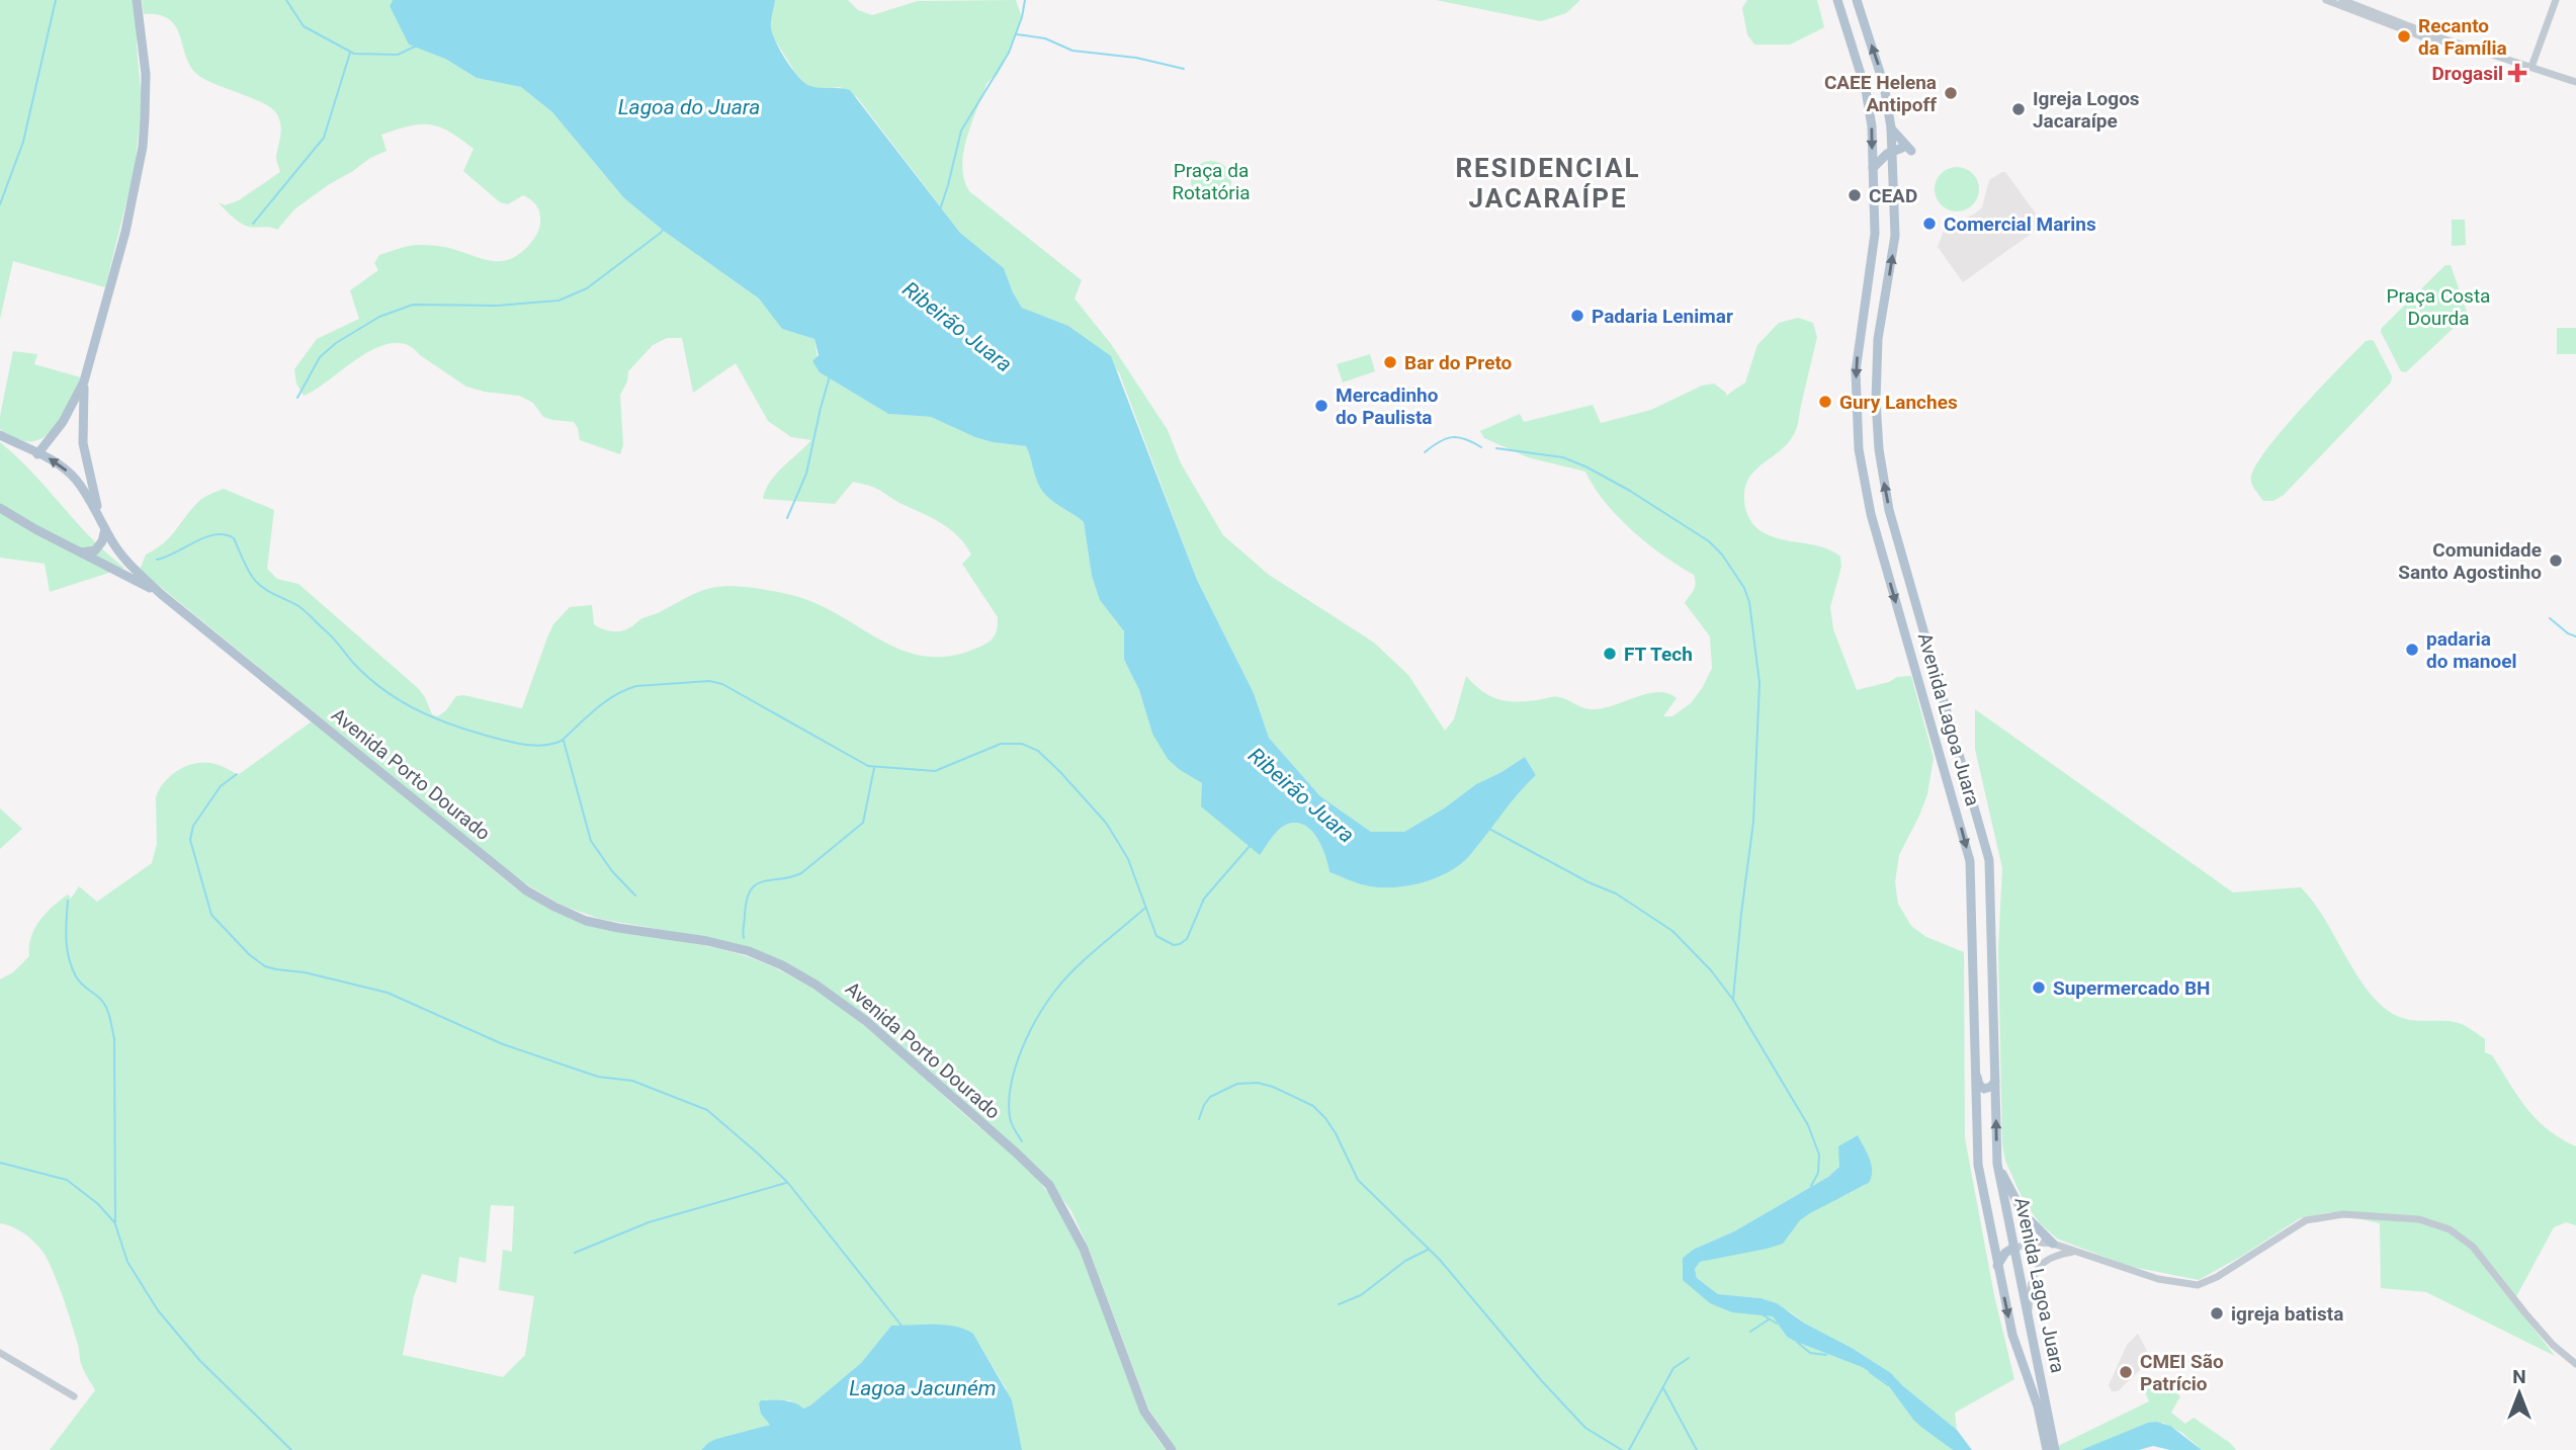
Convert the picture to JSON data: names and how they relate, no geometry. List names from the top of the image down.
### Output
{
  "streets": {
    "main road": ["Avenida Lagoa Juara", "Avenida Porto Dourado"]
  },
  "districts": ["RESIDENCIAL JACARAÍPE"],
  "water": ["Lagoa do Juara", "Ribeirão Juara", "Lagoa Jacuném"],
  "parks": ["Praça da Rotatória", "Praça Costa Dourda"],
  "places": {
    "other": [
      "Recanto da Família",
      "CAEE Helena Antipoff",
      "Igreja Logos Jacaraípe",
      "CEAD",
      "Comercial Marins",
      "Padaria Lenimar",
      "Bar do Preto",
      "Gury Lanches",
      "Mercadinho do Paulista",
      "Comunidade Santo Agostinho",
      "padaria do manoel",
      "FT Tech",
      "Supermercado BH",
      "igreja batista",
      "CMEI São Patrício"
    ],
    "health": ["Drogasil"]
  },
  "north": "top"
}
